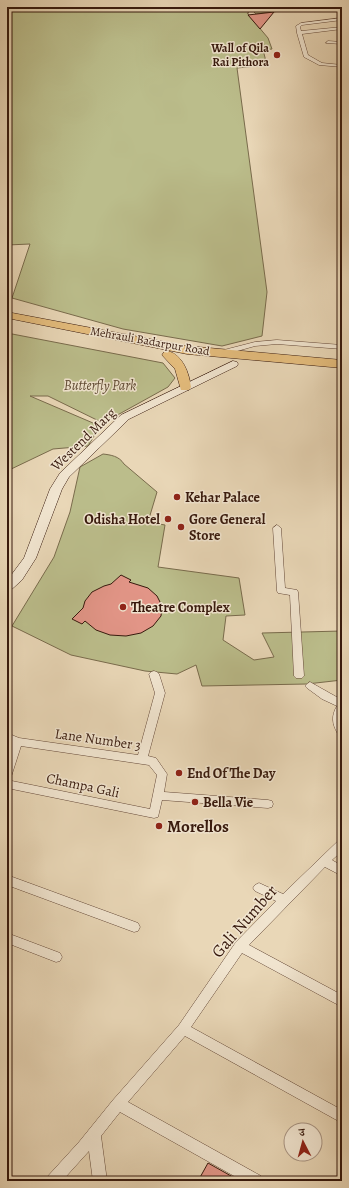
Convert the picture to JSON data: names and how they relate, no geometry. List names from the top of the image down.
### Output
{
  "streets": {
    "main road": ["Mehrauli Badarpur Road"],
    "street": [
      "Westend Marg",
      "Lane Number 3",
      "Champa Gali",
      "Gali Number"
    ]
  },
  "crossings": [
    ["Mehrauli Badarpur Road", "Westend Marg"],
    ["Lane Number 3", "Champa Gali"]
  ],
  "parks": ["Butterfly Park"],
  "places": [
    "Wall of Qila Rai Pithora",
    "Kehar Palace",
    "Odisha Hotel",
    "Gore General Store",
    "Theatre Complex",
    "End Of The Day",
    "Bella Vie",
    "Morellos"
  ],
  "north": "top"
}
